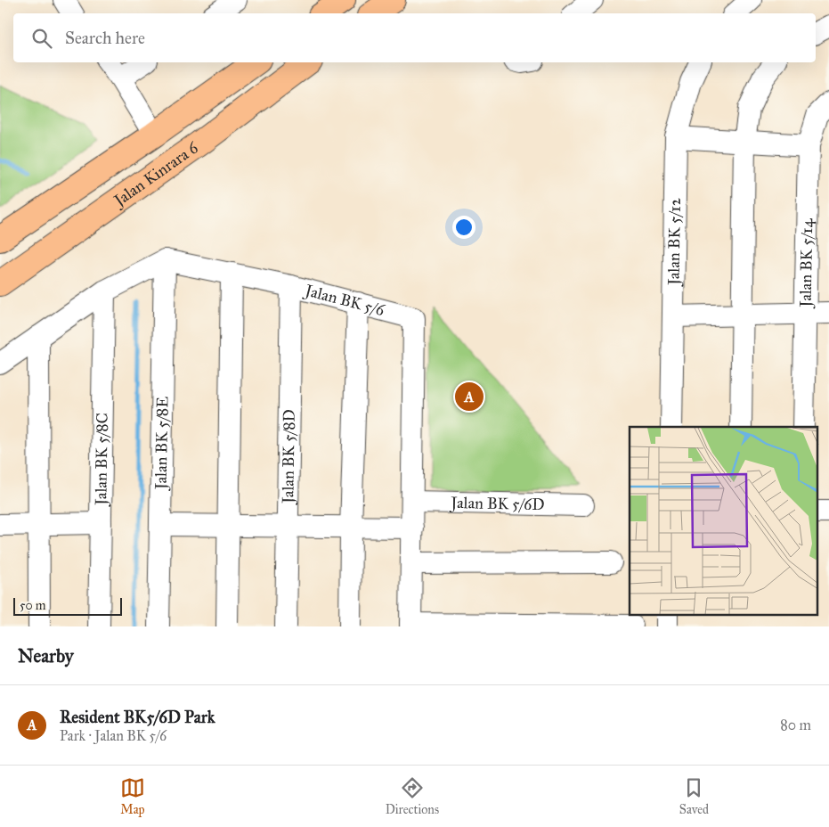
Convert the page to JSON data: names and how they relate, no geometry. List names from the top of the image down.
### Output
{
  "streets": {
    "main road": ["Jalan Kinrara 6"],
    "street": [
      "Jalan BK 5/12",
      "Jalan BK 5/14",
      "Jalan BK 5/6",
      "Jalan BK 5/8E",
      "Jalan BK 5/8D",
      "Jalan BK 5/8C",
      "Jalan BK 5/6D"
    ]
  },
  "crossings": [
    ["Jalan BK 5/6", "Jalan BK 5/8E"],
    ["Jalan BK 5/6", "Jalan BK 5/8D"],
    ["Jalan BK 5/6", "Jalan BK 5/6D"]
  ],
  "scale_bar": "50 m",
  "page": {
    "search": "Search here",
    "pins": "A",
    "scale": "50 m",
    "heading": "Nearby",
    "list": [
      {
        "mark": "A",
        "name": "Resident BK5/6D Park",
        "note": "Park · Jalan BK 5/6",
        "value": "80 m"
      }
    ],
    "nav": ["Map", "Directions", "Saved"]
  }
}
